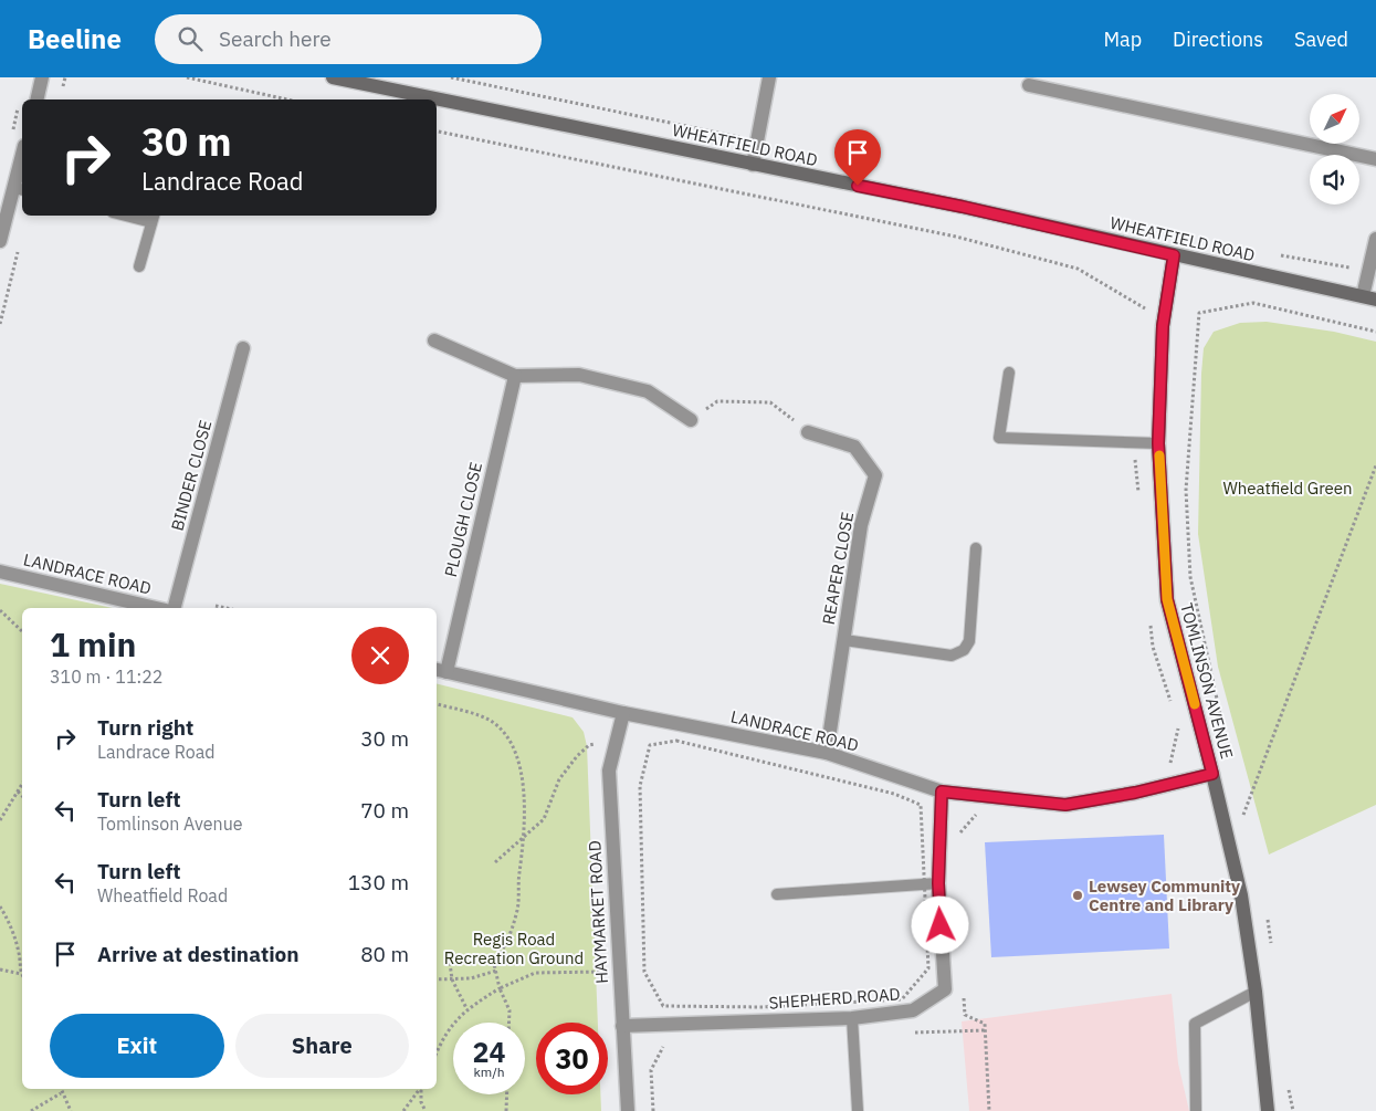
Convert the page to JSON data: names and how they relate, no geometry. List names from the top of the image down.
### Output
{
  "streets": {
    "street": [
      "WHEATFIELD ROAD",
      "BINDER CLOSE",
      "PLOUGH CLOSE",
      "REAPER CLOSE",
      "LANDRACE ROAD",
      "TOMLINSON AVENUE",
      "HAYMARKET ROAD",
      "SHEPHERD ROAD"
    ]
  },
  "crossings": [
    ["WHEATFIELD ROAD", "TOMLINSON AVENUE"],
    ["PLOUGH CLOSE", "LANDRACE ROAD"],
    ["REAPER CLOSE", "LANDRACE ROAD"],
    ["LANDRACE ROAD", "TOMLINSON AVENUE"],
    ["LANDRACE ROAD", "HAYMARKET ROAD"],
    ["LANDRACE ROAD", "SHEPHERD ROAD"],
    ["HAYMARKET ROAD", "SHEPHERD ROAD"]
  ],
  "parks": ["Wheatfield Green", "Regis Road Recreation Ground"],
  "places": ["Lewsey Community Centre and Library"],
  "north": "top right",
  "page": {
    "header": "Beeline",
    "search": "Search here",
    "nav": ["Map", "Directions", "Saved"],
    "turn": ["30 m", "Landrace Road"],
    "heading": ["1 min", "310 m · 11:22"],
    "list": [
      {
        "name": "Turn right",
        "note": "Landrace Road",
        "value": "30 m"
      },
      {
        "name": "Turn left",
        "note": "Tomlinson Avenue",
        "value": "70 m"
      },
      {
        "name": "Turn left",
        "note": "Wheatfield Road",
        "value": "130 m"
      },
      {
        "name": "Arrive at destination",
        "value": "80 m"
      }
    ],
    "buttons": ["Exit", "Share"],
    "speed": "24 km/h",
    "limit": "30"
  }
}
